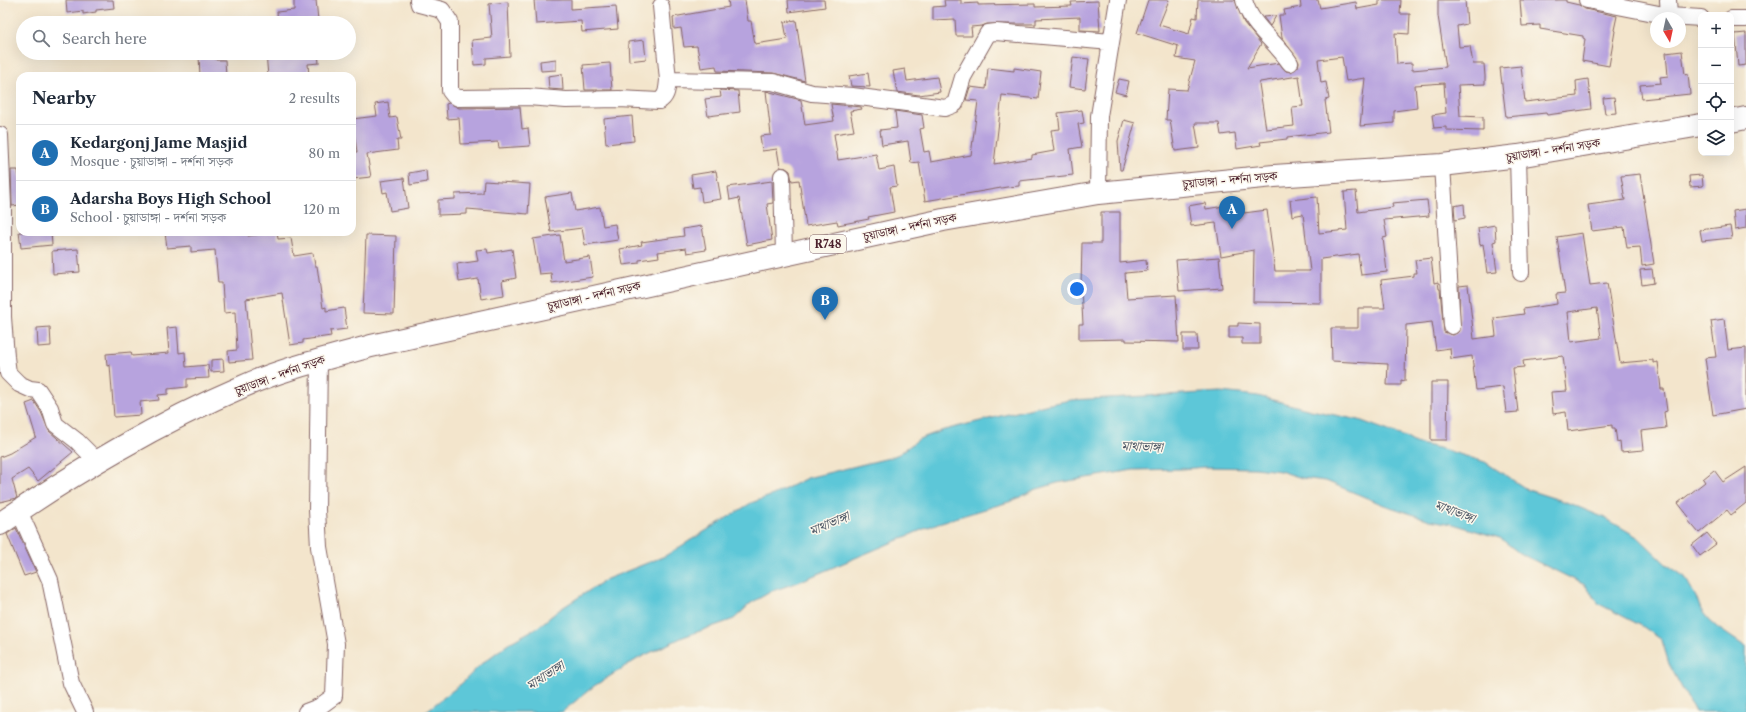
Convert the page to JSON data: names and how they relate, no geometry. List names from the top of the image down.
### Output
{
  "streets": {
    "main road": ["চুয়াডাঙ্গা - দর্শনা সড়ক", "R748"]
  },
  "water": ["মাথাভাঙ্গা"],
  "north": "bottom",
  "page": {
    "map_buttons": ["+", "−"],
    "search": "Search here",
    "heading": ["Nearby", "2 results"],
    "list": [
      {
        "mark": "A",
        "name": "Kedargonj Jame Masjid",
        "note": "Mosque · চুয়াডাঙ্গা - দর্শনা সড়ক",
        "value": "80 m"
      },
      {
        "mark": "B",
        "name": "Adarsha Boys High School",
        "note": "School · চুয়াডাঙ্গা - দর্শনা সড়ক",
        "value": "120 m"
      }
    ],
    "pins": ["A", "B"]
  }
}
